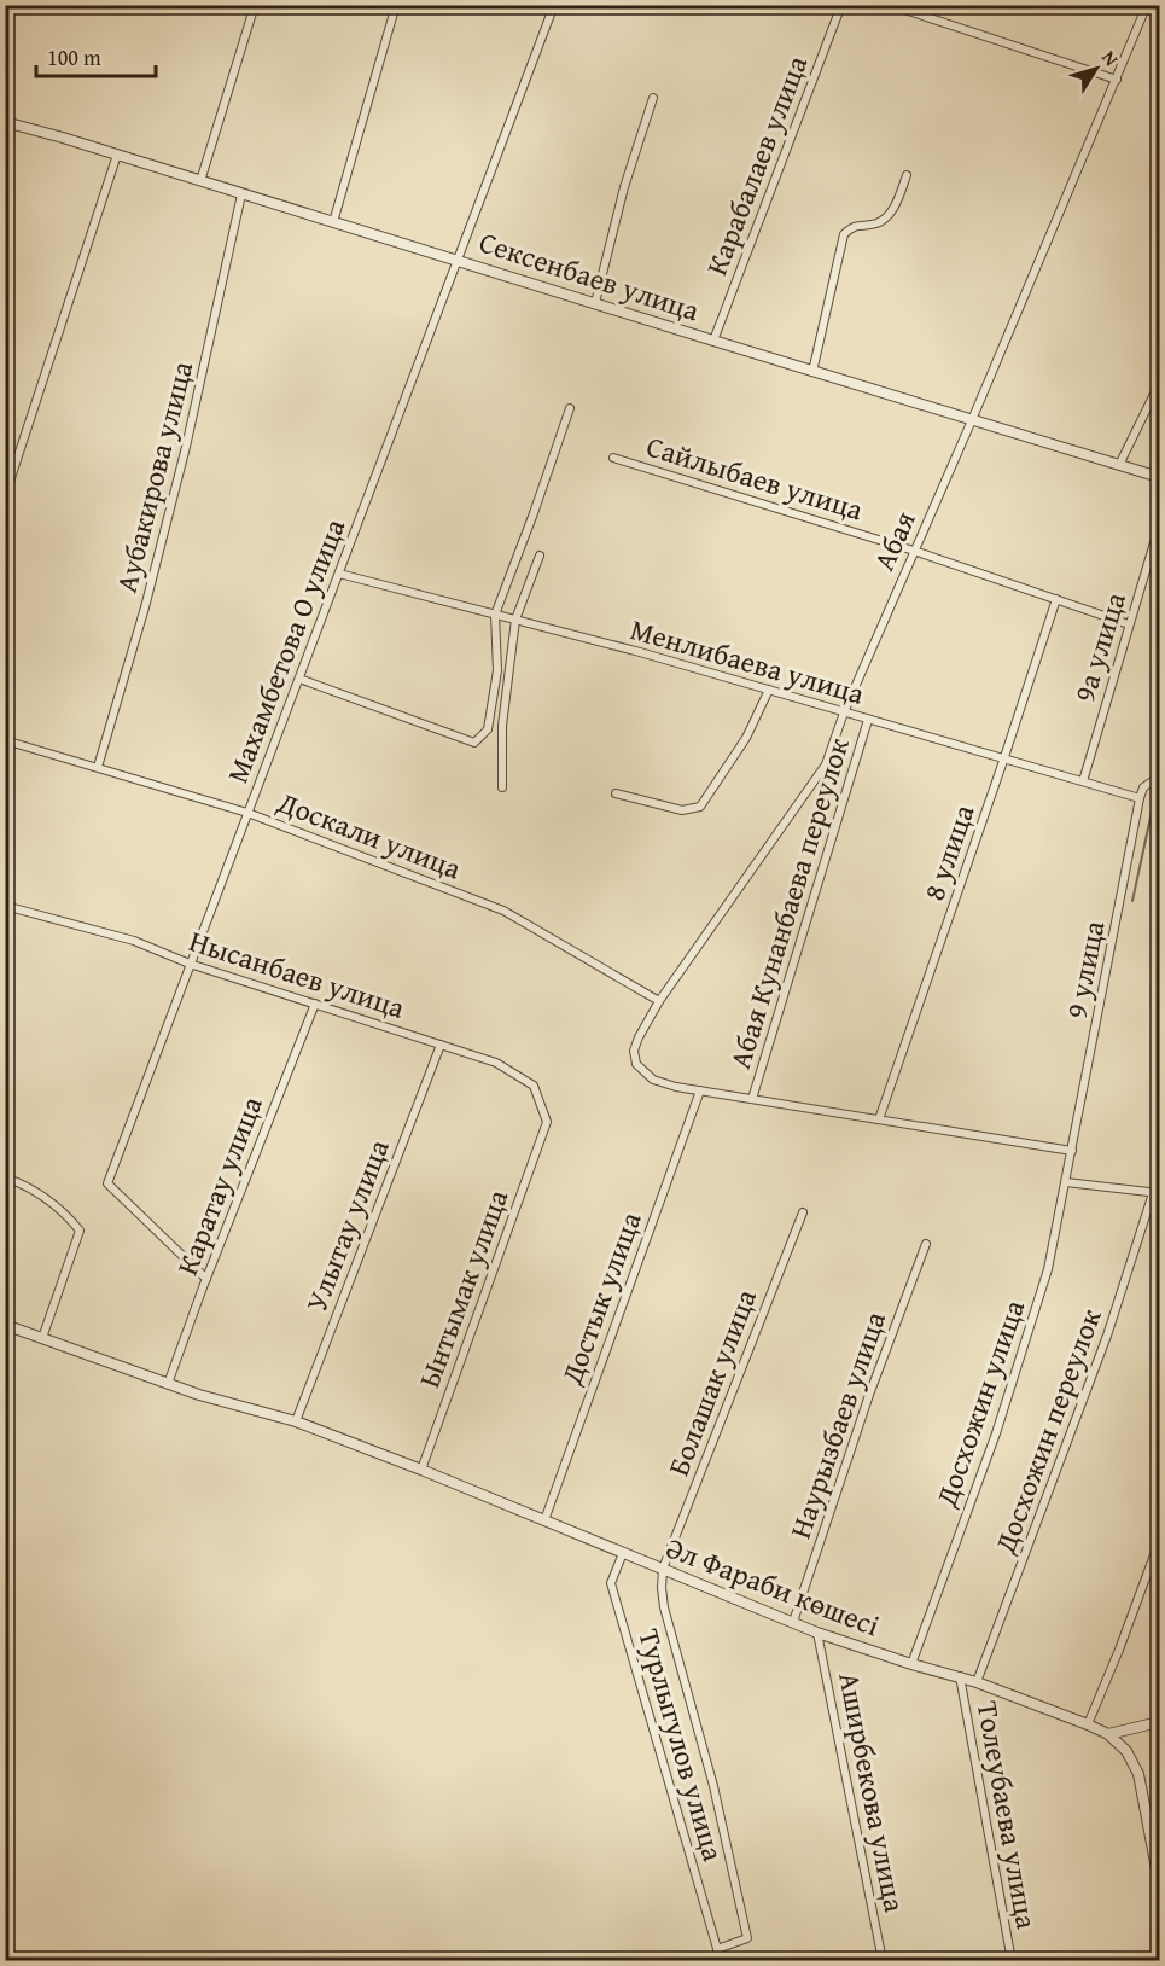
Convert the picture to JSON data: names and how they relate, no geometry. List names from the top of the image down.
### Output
{
  "streets": {
    "street": [
      "Карабалаев улица",
      "Сексенбаев улица",
      "Аубакирова улица",
      "Сайлыбаев улица",
      "Абая",
      "9а улица",
      "Махамбетова О улица",
      "Менлибаева улица",
      "Доскали улица",
      "8 улица",
      "Абая Кунанбаева переулок",
      "9 улица",
      "Нысанбаев улица",
      "Каратау улица",
      "Улытау улица",
      "Ынтымак улица",
      "Достык улица",
      "Болашак улица",
      "Досхожин улица",
      "Наурызбаев улица",
      "Досхожин переулок",
      "Әл Фараби көшесі",
      "Турлыгулов улица",
      "Аширбекова улица",
      "Толеубаева улица"
    ]
  },
  "crossings": [
    ["Карабалаев улица", "Сексенбаев улица"],
    ["Сексенбаев улица", "Аубакирова улица"],
    ["Сексенбаев улица", "Абая"],
    ["Сексенбаев улица", "Махамбетова О улица"],
    ["Аубакирова улица", "Доскали улица"],
    ["Сайлыбаев улица", "Абая"],
    ["Сайлыбаев улица", "9а улица"],
    ["Сайлыбаев улица", "8 улица"],
    ["Абая", "Менлибаева улица"],
    ["Абая", "Доскали улица"],
    ["Абая", "Достык улица"],
    ["9а улица", "Менлибаева улица"],
    ["Махамбетова О улица", "Менлибаева улица"],
    ["Махамбетова О улица", "Доскали улица"],
    ["Махамбетова О улица", "Нысанбаев улица"],
    ["Махамбетова О улица", "Каратау улица"],
    ["Менлибаева улица", "8 улица"],
    ["Менлибаева улица", "Абая Кунанбаева переулок"],
    ["Менлибаева улица", "9 улица"],
    ["9 улица", "Досхожин улица"],
    ["Нысанбаев улица", "Каратау улица"],
    ["Нысанбаев улица", "Улытау улица"],
    ["Нысанбаев улица", "Ынтымак улица"],
    ["Каратау улица", "Әл Фараби көшесі"],
    ["Улытау улица", "Әл Фараби көшесі"],
    ["Ынтымак улица", "Әл Фараби көшесі"],
    ["Достык улица", "Әл Фараби көшесі"],
    ["Болашак улица", "Әл Фараби көшесі"],
    ["Болашак улица", "Турлыгулов улица"],
    ["Досхожин улица", "Әл Фараби көшесі"],
    ["Наурызбаев улица", "Әл Фараби көшесі"],
    ["Досхожин переулок", "Әл Фараби көшесі"],
    ["Әл Фараби көшесі", "Турлыгулов улица"],
    ["Әл Фараби көшесі", "Аширбекова улица"],
    ["Әл Фараби көшесі", "Толеубаева улица"]
  ],
  "scale_bar": "100 m",
  "north": "top right"
}
